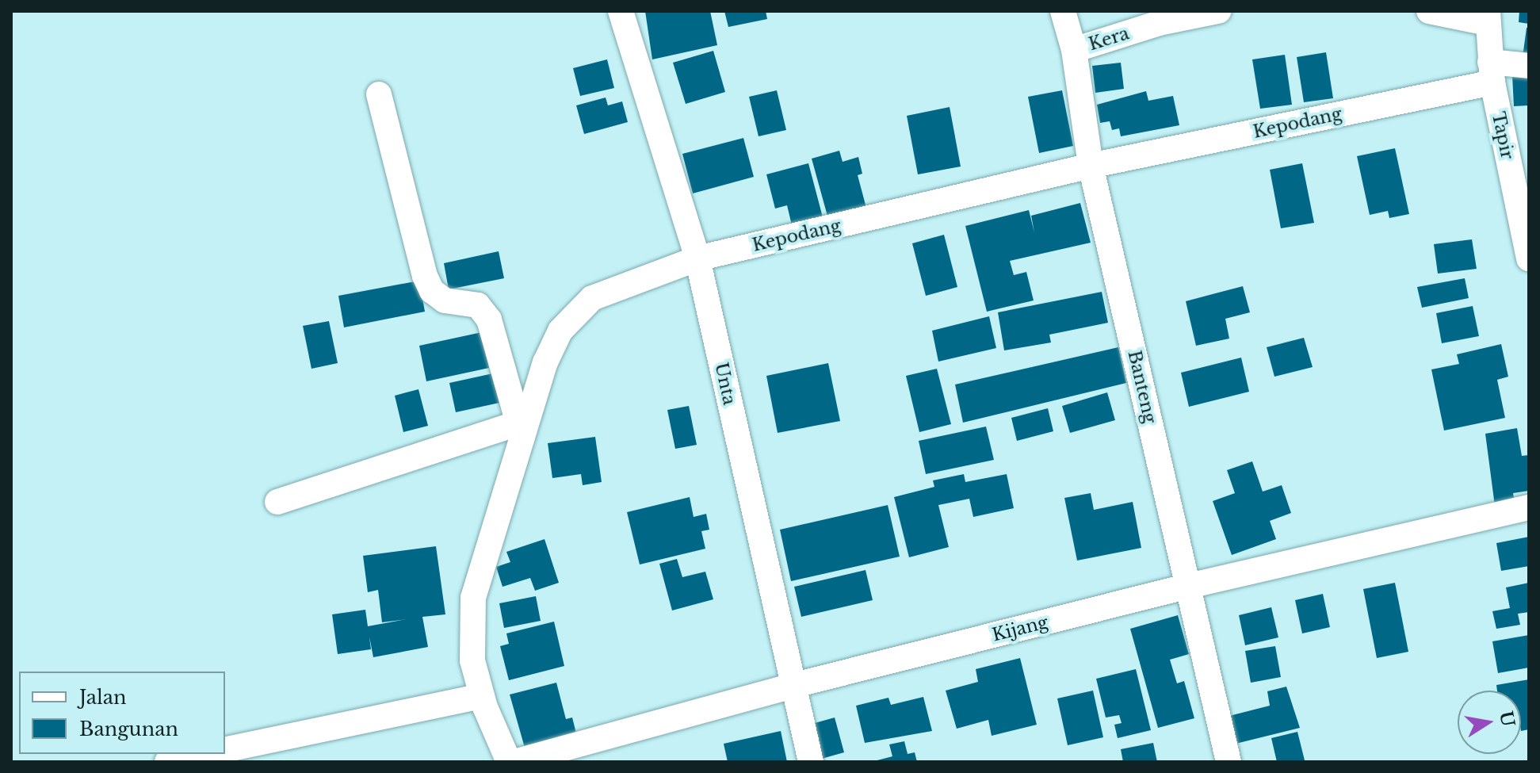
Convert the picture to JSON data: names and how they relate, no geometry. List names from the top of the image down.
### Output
{
  "streets": {
    "street": [
      "Kera",
      "Kepodang",
      "Tapir",
      "Unta",
      "Banteng",
      "Kijang"
    ]
  },
  "crossings": [
    ["Kera", "Banteng"],
    ["Kepodang", "Tapir"],
    ["Kepodang", "Unta"],
    ["Kepodang", "Banteng"],
    ["Unta", "Kijang"],
    ["Banteng", "Kijang"]
  ],
  "legend": ["Jalan", "Bangunan"],
  "north": "right"
}
